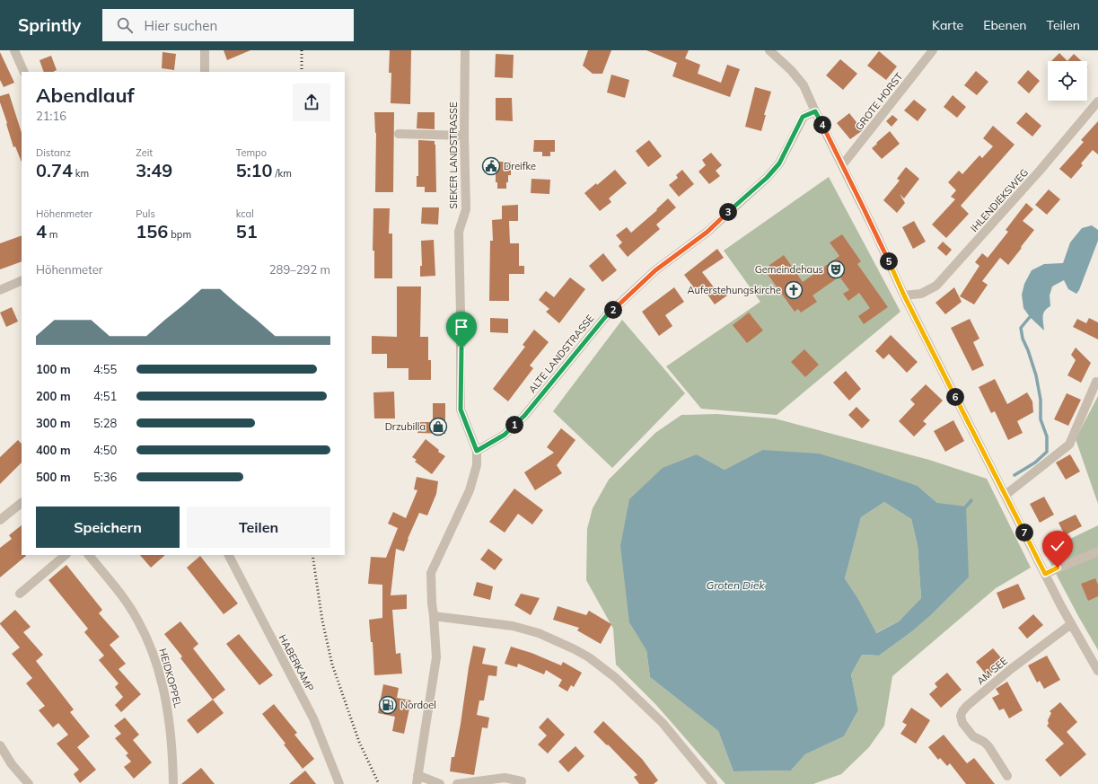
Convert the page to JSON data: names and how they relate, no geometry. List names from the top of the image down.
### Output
{
  "streets": {
    "street": [
      "GROTE HORST",
      "SIEKER LANDSTRASSE",
      "IHLENDIEKSWEG",
      "ALTE LANDSTRASSE",
      "HABERKAMP",
      "AM SEE",
      "HEIDKOPPEL"
    ]
  },
  "crossings": [
    ["SIEKER LANDSTRASSE", "ALTE LANDSTRASSE"]
  ],
  "water": ["Groten Diek"],
  "places": {
    "public building": ["Dreifke"],
    "theatre": ["Gemeindehaus"],
    "church": ["Auferstehungskirche"],
    "shop": ["Drzubilla"],
    "fuel station": ["Nordoel"]
  },
  "page": {
    "header": "Sprintly",
    "search": "Hier suchen",
    "nav": ["Karte", "Ebenen", "Teilen"],
    "heading": ["Abendlauf", "21:16"],
    "pins": [
      "4",
      "3",
      "5",
      "2",
      "6",
      "1",
      "7"
    ],
    "stats": [
      ["Distanz", "0.74 km"],
      ["Zeit", "3:49"],
      ["Tempo", "5:10 /km"],
      ["Höhenmeter", "4 m"],
      ["Puls", "156 bpm"],
      ["kcal", "51"]
    ],
    "chart": ["Höhenmeter", "289–292 m"],
    "list": [
      {
        "name": "100 m",
        "note": "4:55"
      },
      {
        "name": "200 m",
        "note": "4:51"
      },
      {
        "name": "300 m",
        "note": "5:28"
      },
      {
        "name": "400 m",
        "note": "4:50"
      },
      {
        "name": "500 m",
        "note": "5:36"
      }
    ],
    "buttons": ["Speichern", "Teilen"]
  }
}
